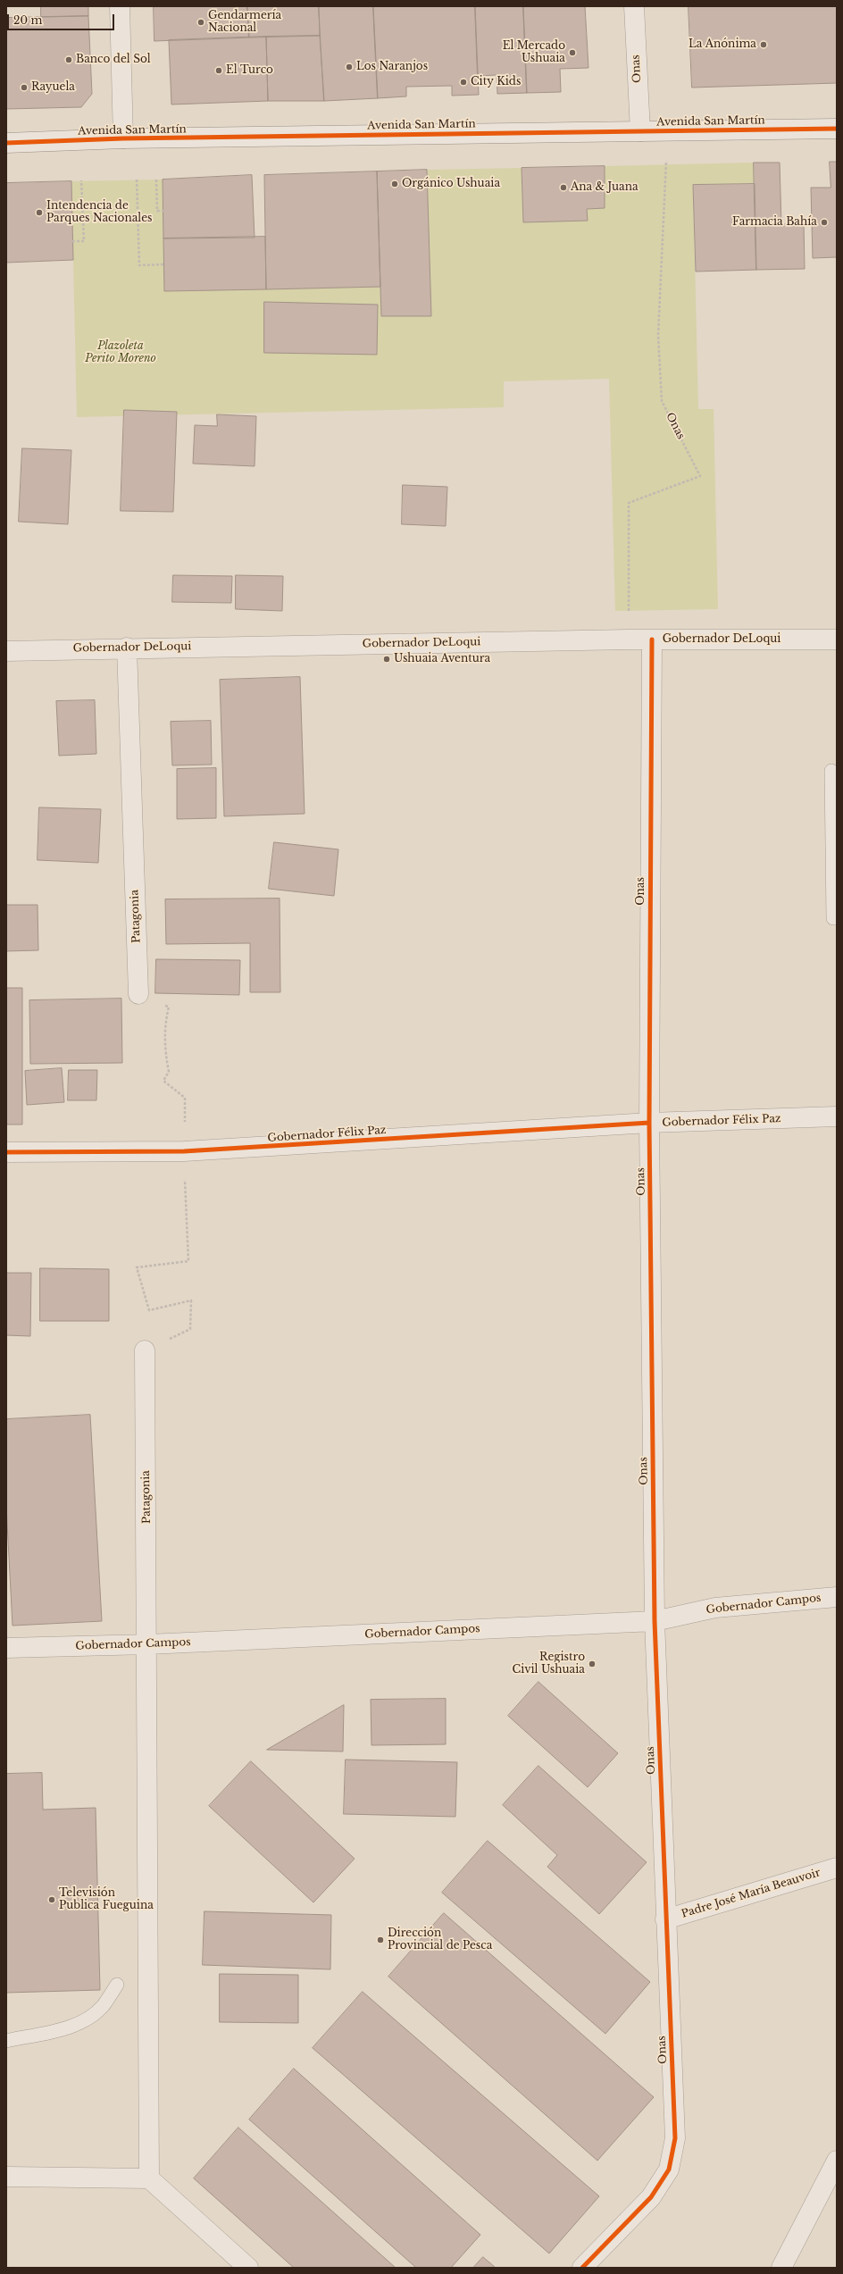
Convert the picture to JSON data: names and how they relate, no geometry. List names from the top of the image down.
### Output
{
  "streets": {
    "street": [
      "Onas",
      "Avenida San Martín",
      "Gobernador DeLoqui",
      "Patagonia",
      "Gobernador Félix Paz",
      "Gobernador Campos",
      "Padre José María Beauvoir"
    ]
  },
  "crossings": [
    ["Onas", "Avenida San Martín"],
    ["Onas", "Gobernador DeLoqui"],
    ["Onas", "Gobernador Félix Paz"],
    ["Onas", "Gobernador Campos"],
    ["Onas", "Padre José María Beauvoir"],
    ["Gobernador DeLoqui", "Patagonia"],
    ["Patagonia", "Gobernador Campos"]
  ],
  "parks": ["Plazoleta Perito Moreno"],
  "places": [
    "Gendarmería Nacional",
    "La Anónima",
    "El Mercado Ushuaia",
    "Banco del Sol",
    "Los Naranjos",
    "El Turco",
    "City Kids",
    "Rayuela",
    "Orgánico Ushuaia",
    "Ana & Juana",
    "Intendencia de Parques Nacionales",
    "Farmacia Bahía",
    "Ushuaia Aventura",
    "Registro Civil Ushuaia",
    "Televisión Publica Fueguina",
    "Dirección Provincial de Pesca"
  ],
  "scale_bar": "20 m"
}
